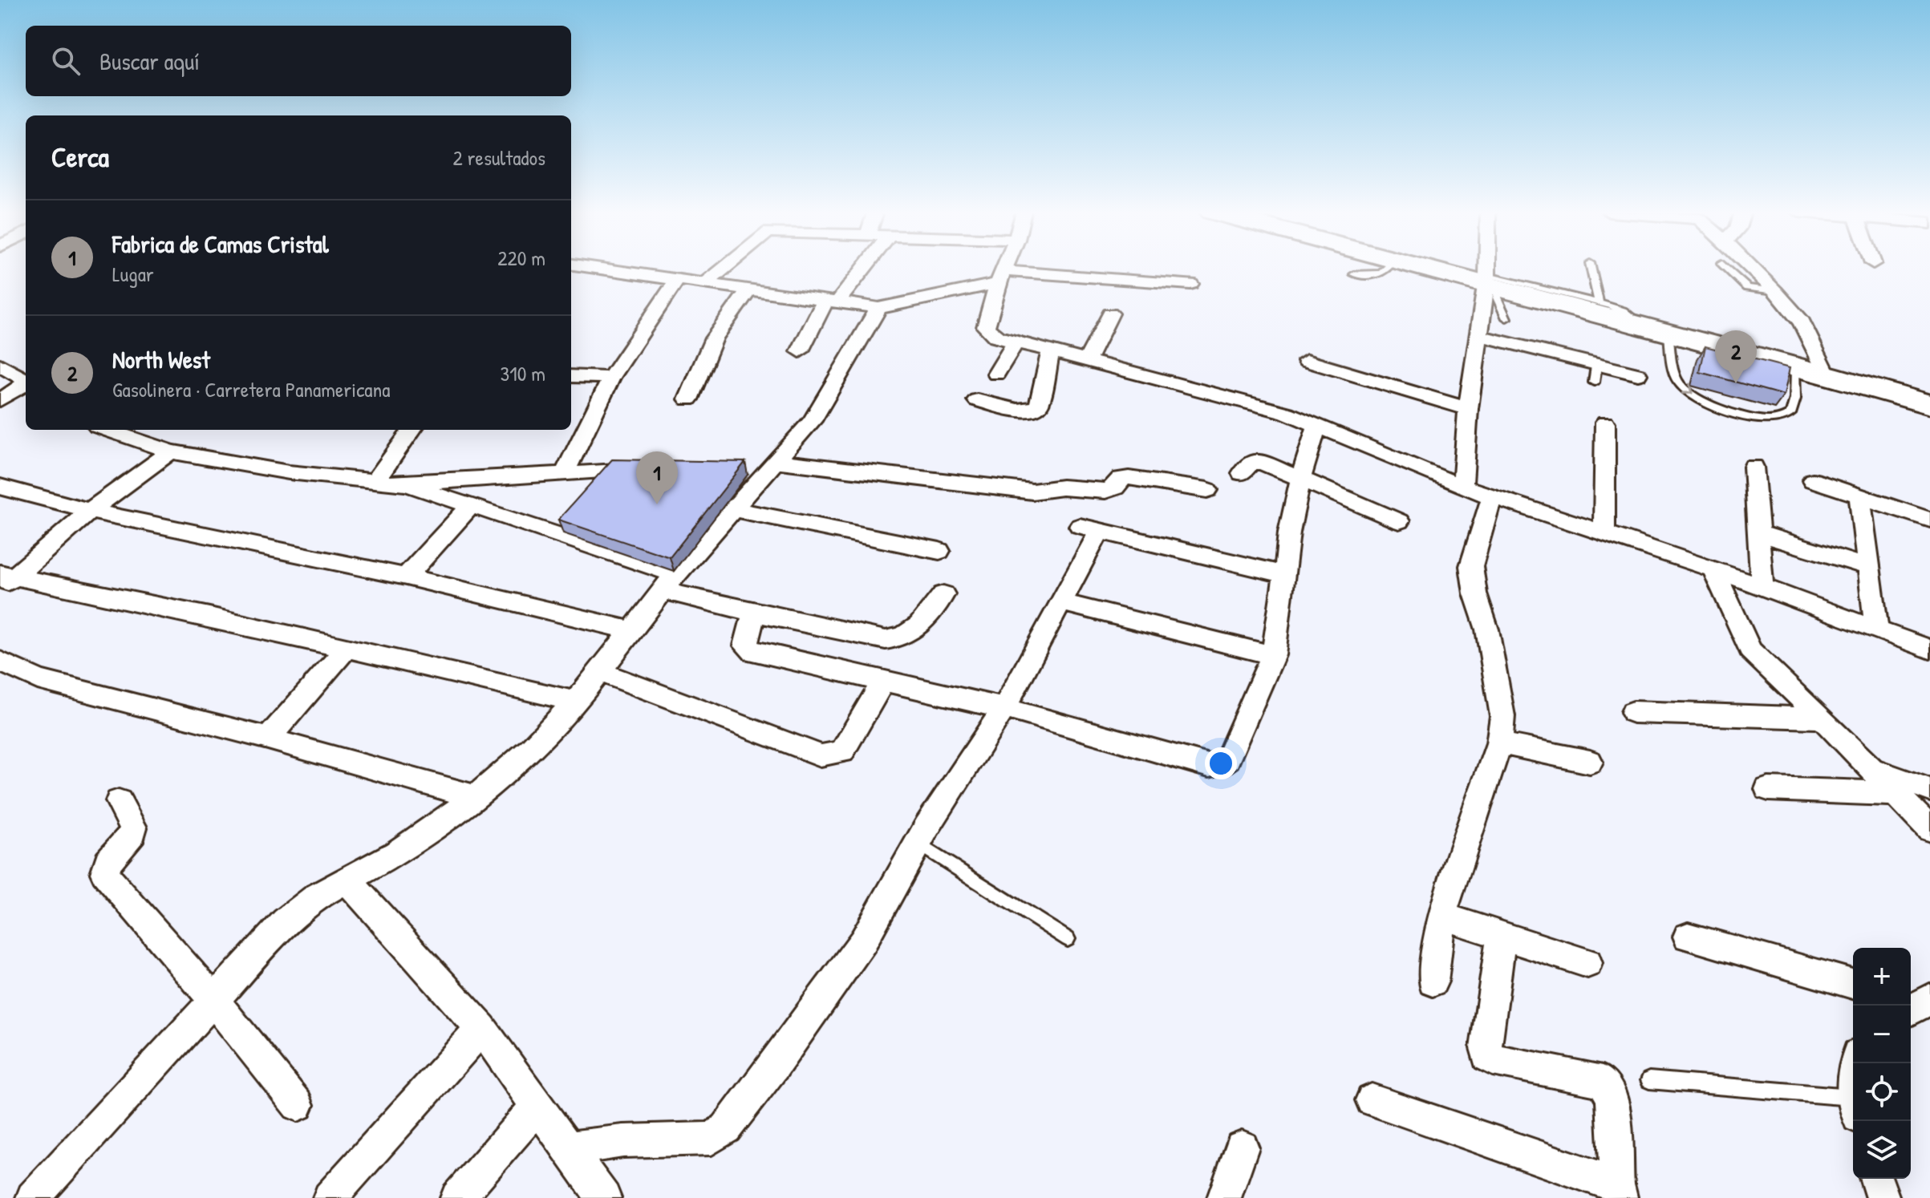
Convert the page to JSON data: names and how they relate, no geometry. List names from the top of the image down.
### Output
{
  "page": {
    "search": "Buscar aquí",
    "heading": ["Cerca", "2 resultados"],
    "list": [
      {
        "mark": "1",
        "name": "Fabrica de Camas Cristal",
        "note": "Lugar",
        "value": "220 m"
      },
      {
        "mark": "2",
        "name": "North West",
        "note": "Gasolinera · Carretera Panamericana",
        "value": "310 m"
      }
    ],
    "pins": ["2", "1"],
    "map_buttons": ["+", "−"]
  }
}
